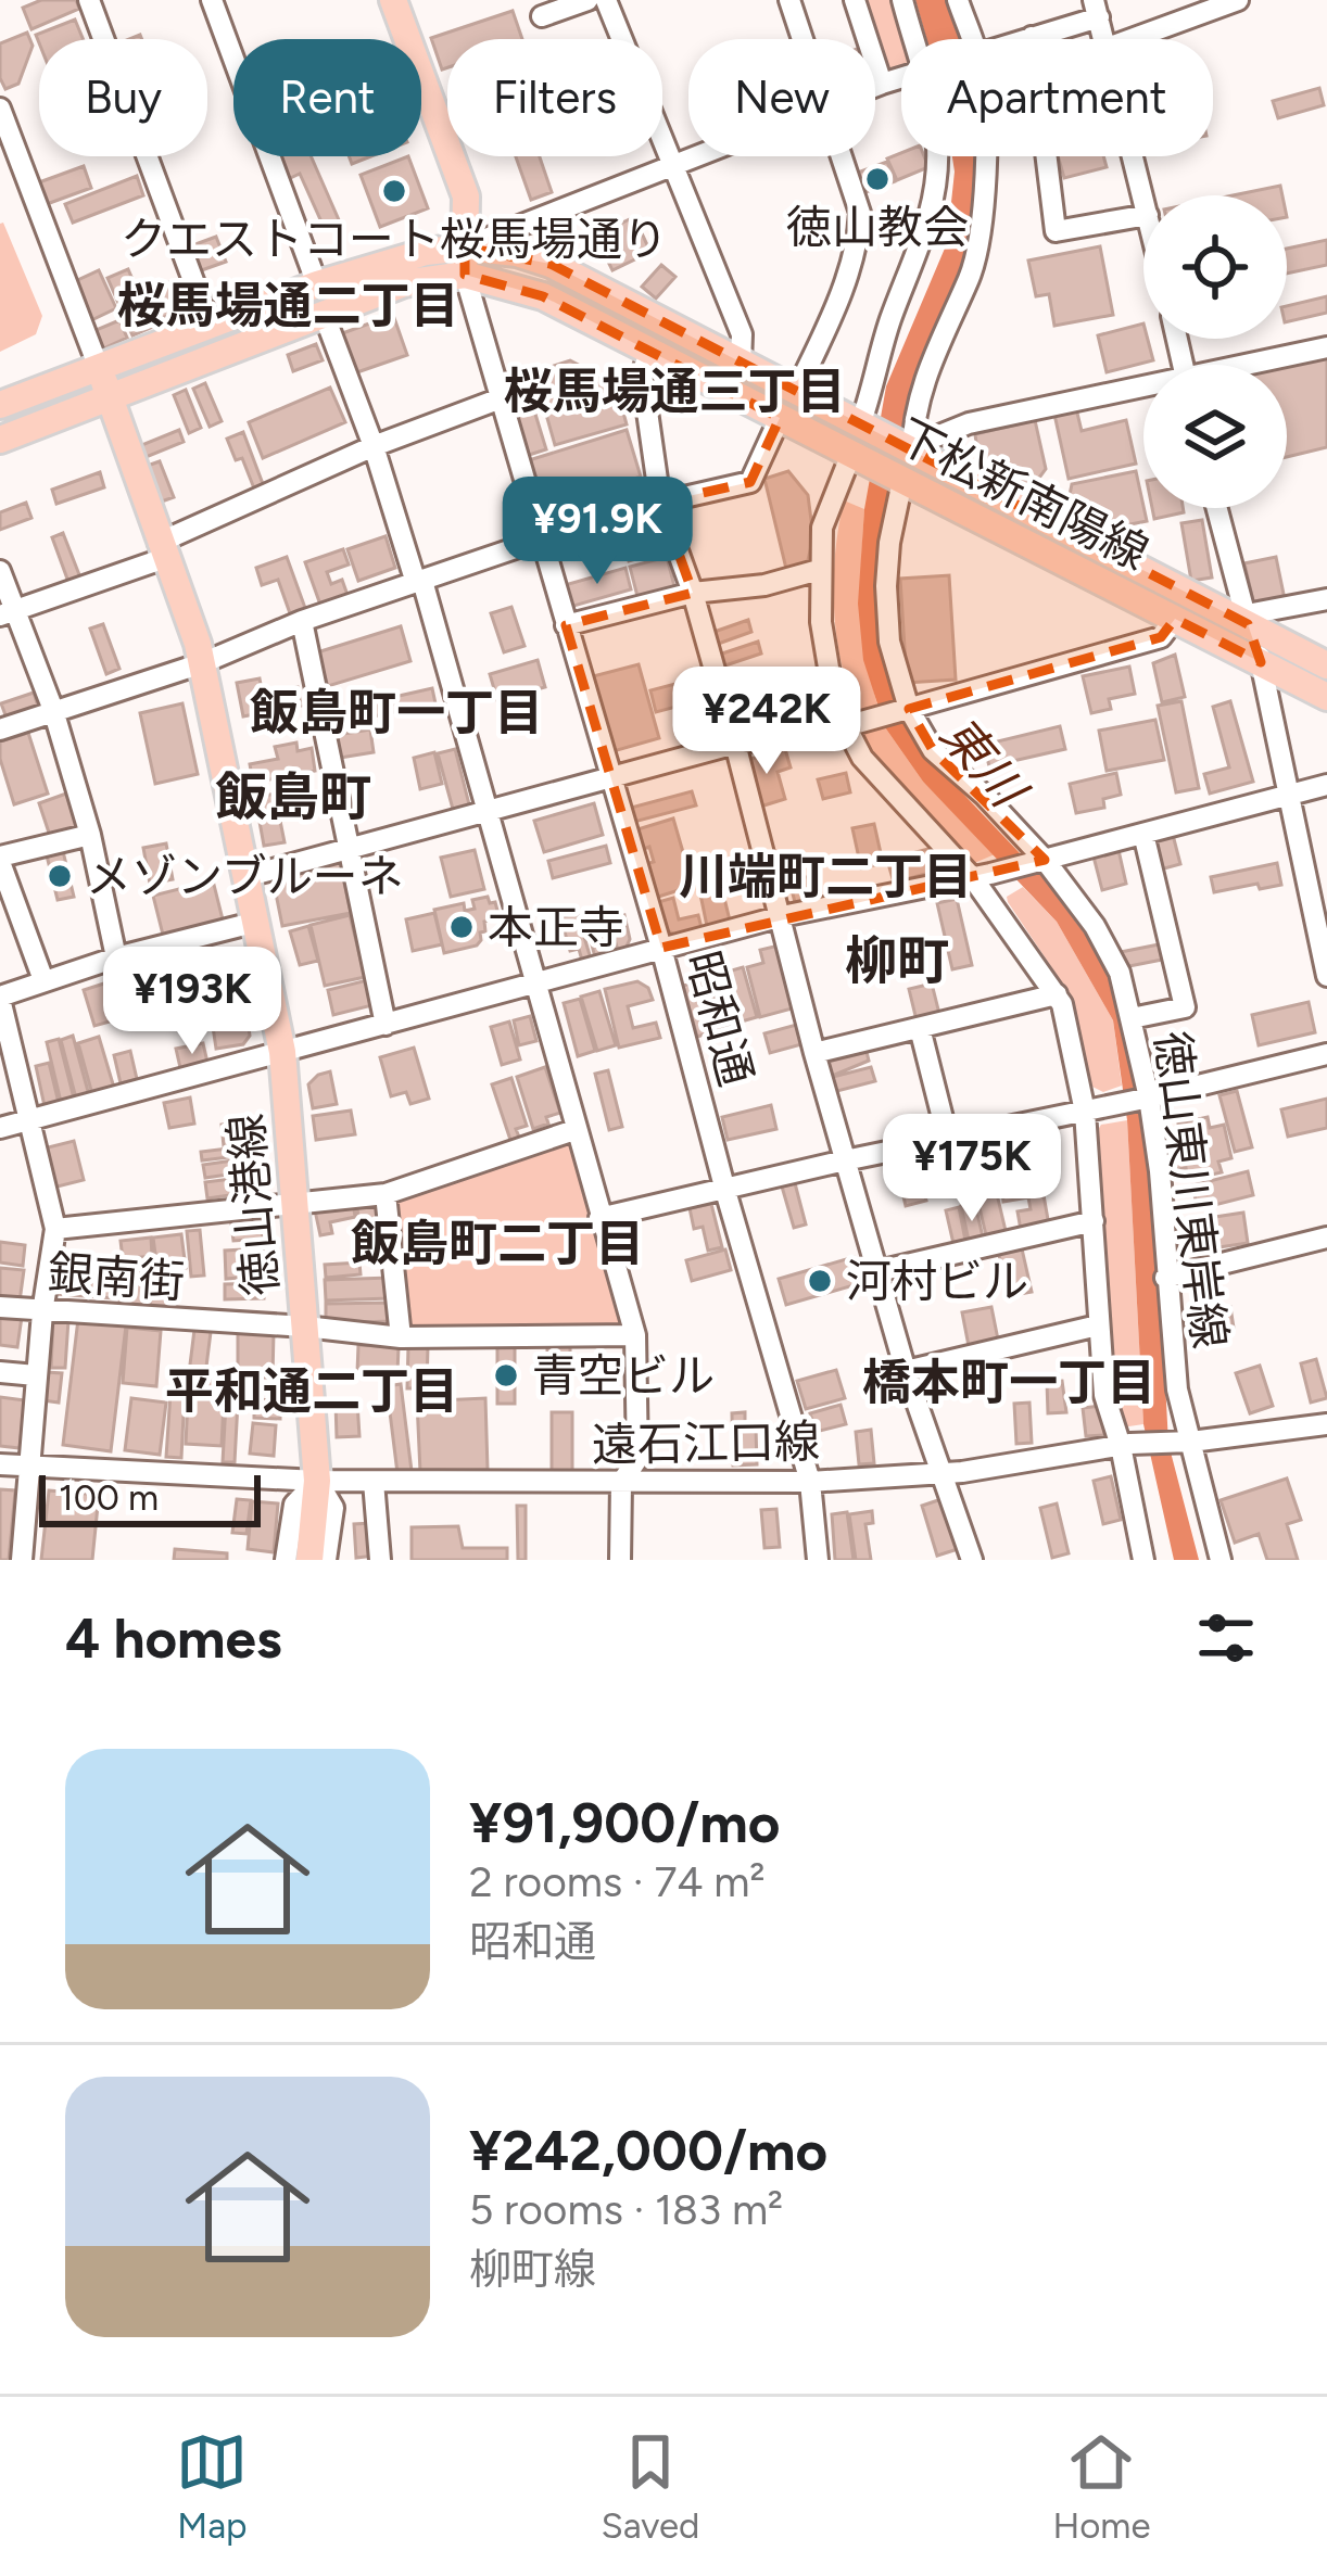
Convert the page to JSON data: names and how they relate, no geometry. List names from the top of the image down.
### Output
{
  "streets": {
    "main road": ["下松新南陽線", "徳山港線"],
    "street": [
      "昭和通",
      "徳山東川東岸線",
      "銀南街",
      "遠石江口線"
    ]
  },
  "crossings": [
    ["下松新南陽線", "昭和通"],
    ["下松新南陽線", "徳山東川東岸線"],
    ["昭和通", "遠石江口線"],
    ["徳山東川東岸線", "遠石江口線"],
    ["徳山港線", "銀南街"],
    ["徳山港線", "遠石江口線"]
  ],
  "districts": [
    "桜馬場通二丁目",
    "桜馬場通三丁目",
    "飯島町一丁目",
    "飯島町",
    "川端町二丁目",
    "柳町",
    "飯島町二丁目",
    "橋本町一丁目",
    "平和通二丁目"
  ],
  "water": ["東川"],
  "places": [
    "徳山教会",
    "クエストコート桜馬場通り",
    "メゾンブルーネ",
    "本正寺",
    "河村ビル",
    "青空ビル"
  ],
  "scale_bar": "100 m",
  "page": {
    "chip": [
      "Buy",
      "Rent",
      "Filters",
      "New",
      "Apartment"
    ],
    "price": [
      "¥91.9K",
      "¥242K",
      "¥193K",
      "¥175K"
    ],
    "scale": "100 m",
    "heading": "4 homes",
    "list": [
      {
        "name": "¥91,900/mo",
        "note": "2 rooms · 74 m² · 昭和通"
      },
      {
        "name": "¥242,000/mo",
        "note": "5 rooms · 183 m² · 柳町線"
      }
    ],
    "tabs": ["Map", "Saved", "Home"]
  }
}
